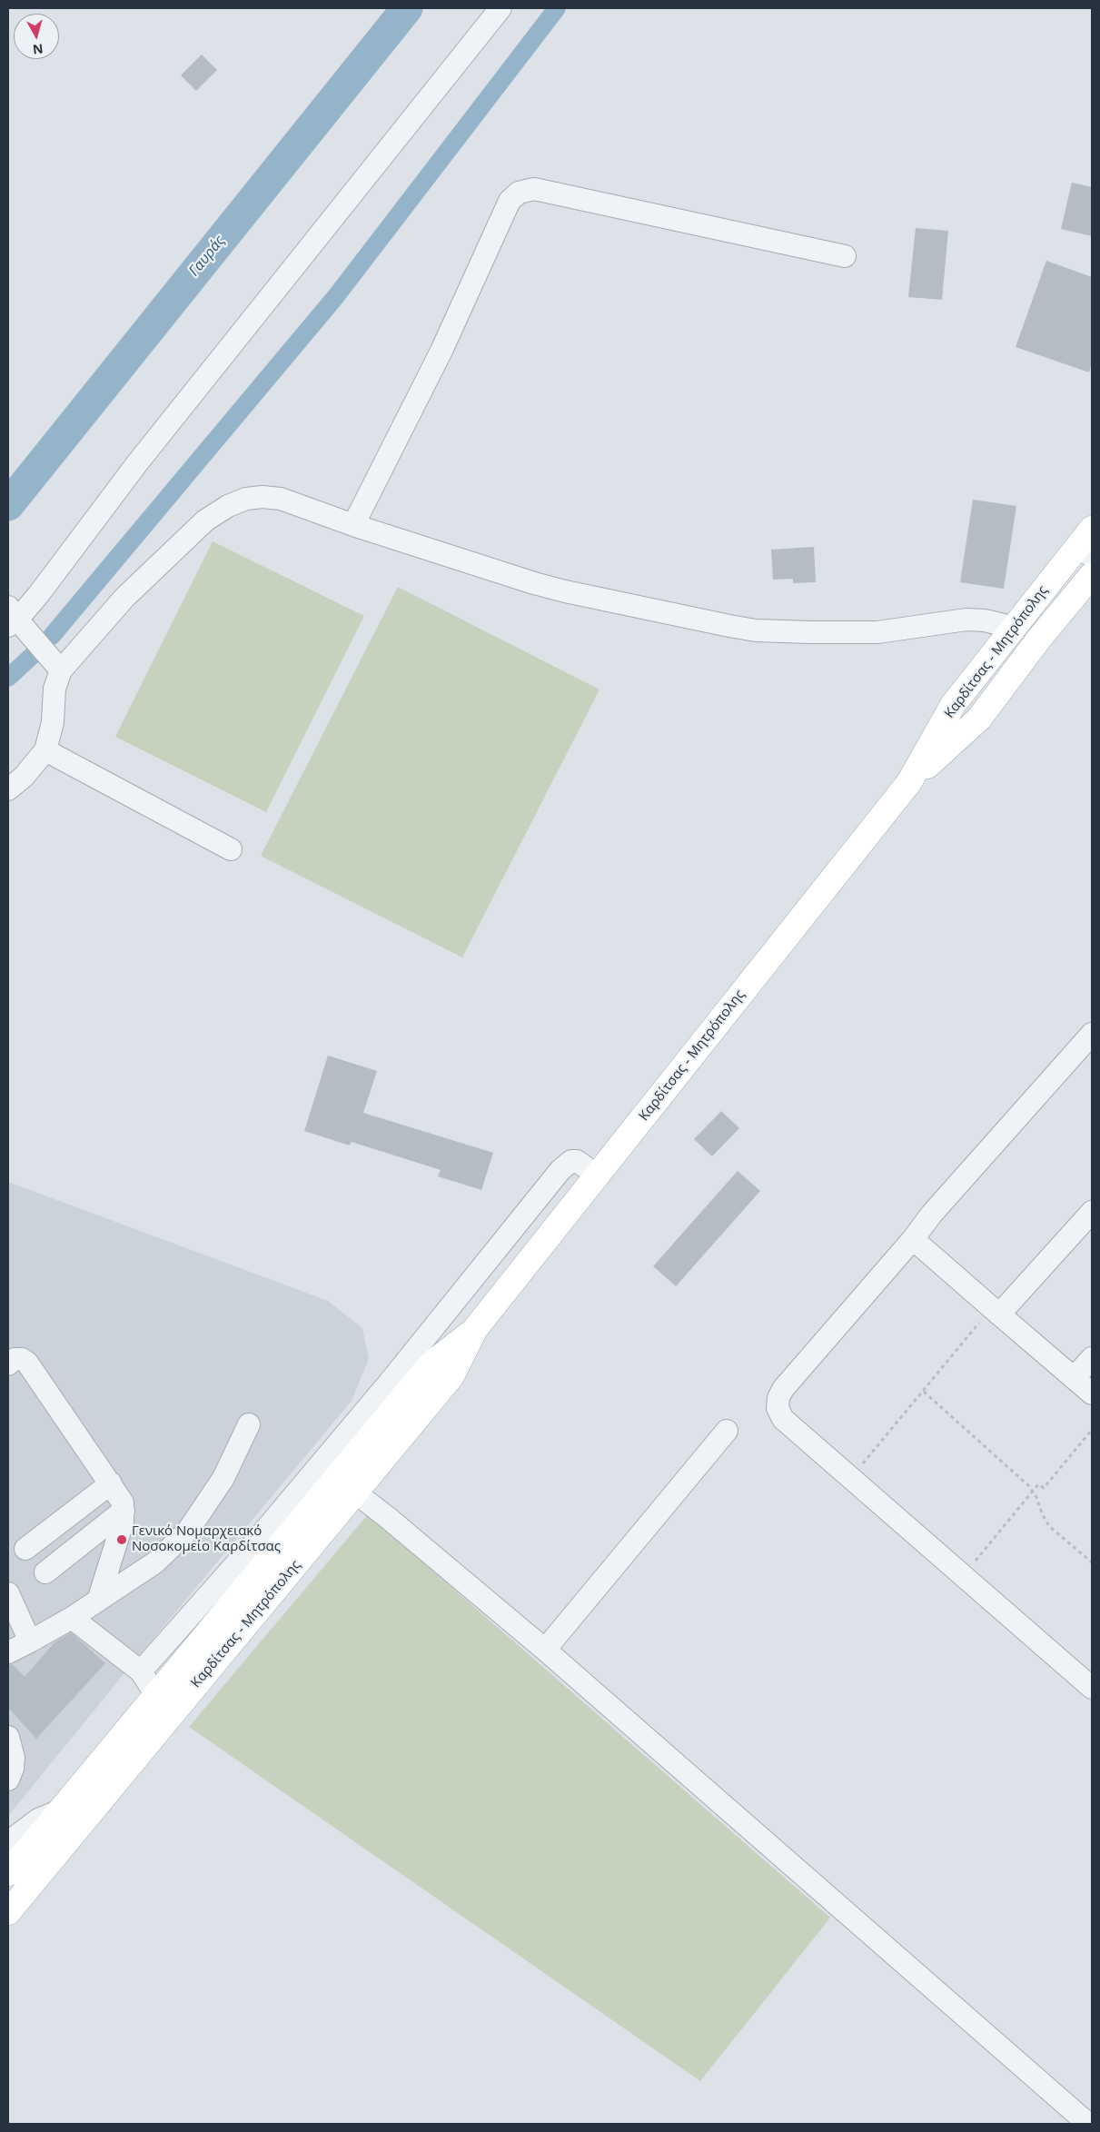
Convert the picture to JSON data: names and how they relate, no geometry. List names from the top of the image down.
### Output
{
  "streets": {
    "main road": ["Καρδίτσας - Μητρόπολης"]
  },
  "water": ["Γαυράς"],
  "places": ["Γενικό Νομαρχειακό Νοσοκομείο Καρδίτσας"],
  "north": "bottom"
}
